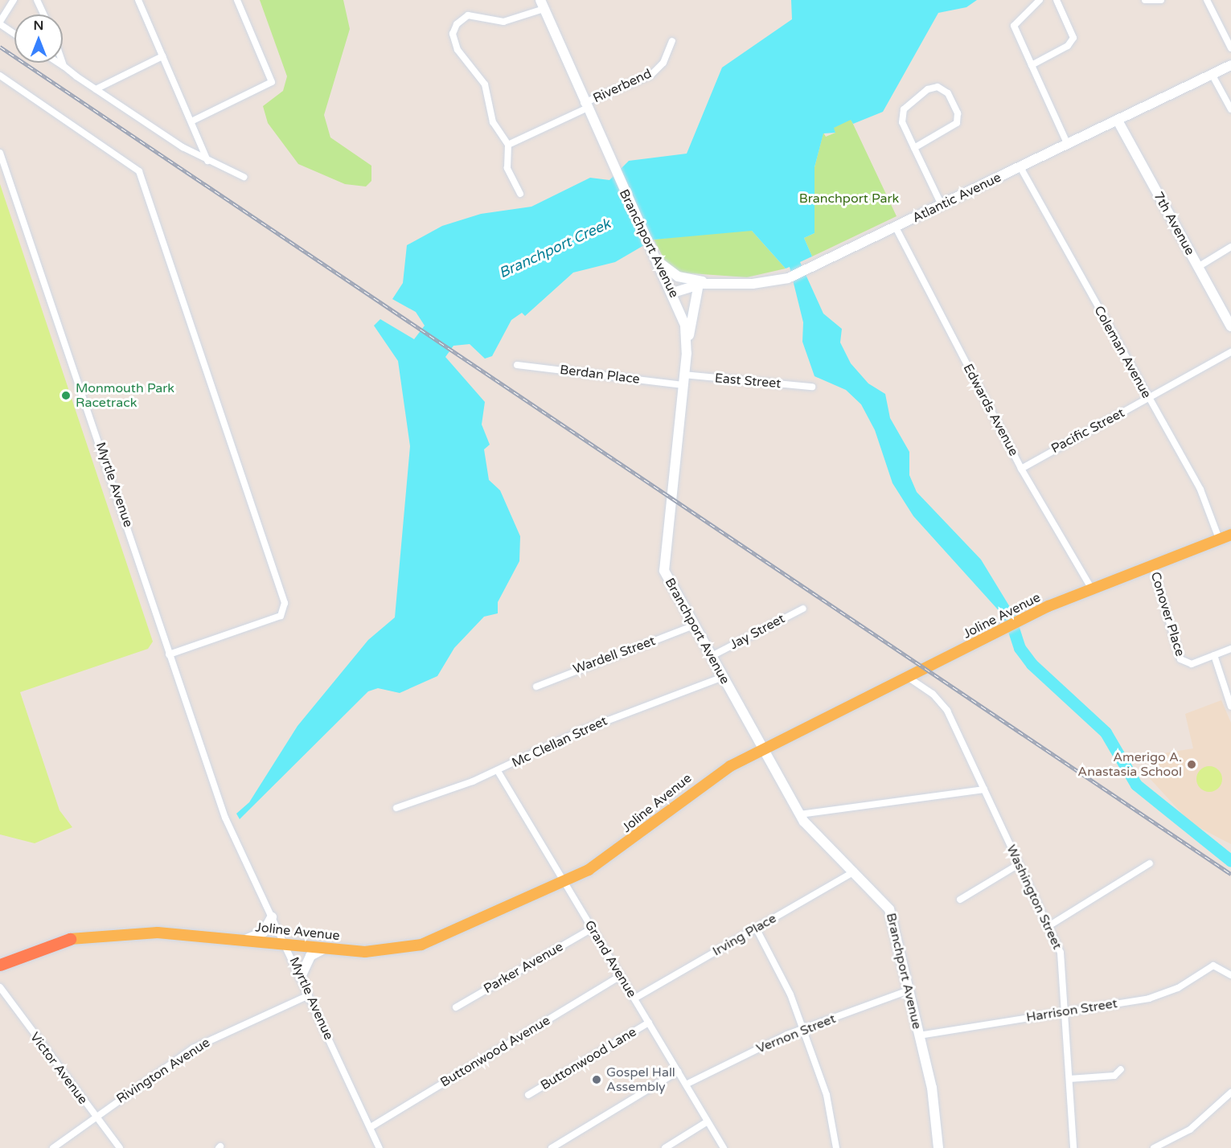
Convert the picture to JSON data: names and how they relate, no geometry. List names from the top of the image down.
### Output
{
  "streets": {
    "main road": ["Joline Avenue"],
    "street": [
      "Riverbend",
      "Atlantic Avenue",
      "7th Avenue",
      "Branchport Avenue",
      "Coleman Avenue",
      "Berdan Place",
      "East Street",
      "Edwards Avenue",
      "Pacific Street",
      "Myrtle Avenue",
      "Conover Place",
      "Jay Street",
      "Wardell Street",
      "Mc Clellan Street",
      "Washington Street",
      "Irving Place",
      "Grand Avenue",
      "Parker Avenue",
      "Harrison Street",
      "Vernon Street",
      "Buttonwood Avenue",
      "Buttonwood Lane",
      "Victor Avenue",
      "Rivington Avenue"
    ]
  },
  "crossings": [
    ["Riverbend", "Branchport Avenue"],
    ["Atlantic Avenue", "7th Avenue"],
    ["Atlantic Avenue", "Branchport Avenue"],
    ["Atlantic Avenue", "Coleman Avenue"],
    ["Atlantic Avenue", "Edwards Avenue"],
    ["Branchport Avenue", "Berdan Place"],
    ["Branchport Avenue", "East Street"],
    ["Branchport Avenue", "Joline Avenue"],
    ["Branchport Avenue", "Jay Street"],
    ["Branchport Avenue", "Wardell Street"],
    ["Branchport Avenue", "Mc Clellan Street"],
    ["Branchport Avenue", "Irving Place"],
    ["Branchport Avenue", "Harrison Street"],
    ["Branchport Avenue", "Vernon Street"],
    ["Coleman Avenue", "Pacific Street"],
    ["Coleman Avenue", "Joline Avenue"],
    ["Edwards Avenue", "Pacific Street"],
    ["Edwards Avenue", "Joline Avenue"],
    ["Myrtle Avenue", "Joline Avenue"],
    ["Myrtle Avenue", "Buttonwood Avenue"],
    ["Myrtle Avenue", "Rivington Avenue"],
    ["Conover Place", "Joline Avenue"],
    ["Joline Avenue", "Washington Street"],
    ["Joline Avenue", "Grand Avenue"],
    ["Mc Clellan Street", "Grand Avenue"],
    ["Washington Street", "Harrison Street"],
    ["Irving Place", "Grand Avenue"],
    ["Grand Avenue", "Parker Avenue"],
    ["Grand Avenue", "Vernon Street"],
    ["Grand Avenue", "Buttonwood Avenue"],
    ["Grand Avenue", "Buttonwood Lane"],
    ["Victor Avenue", "Rivington Avenue"]
  ],
  "water": ["Branchport Creek"],
  "parks": ["Branchport Park"],
  "places": ["Monmouth Park Racetrack", "Amerigo A. Anastasia School", "Gospel Hall Assembly"],
  "north": "top"
}
